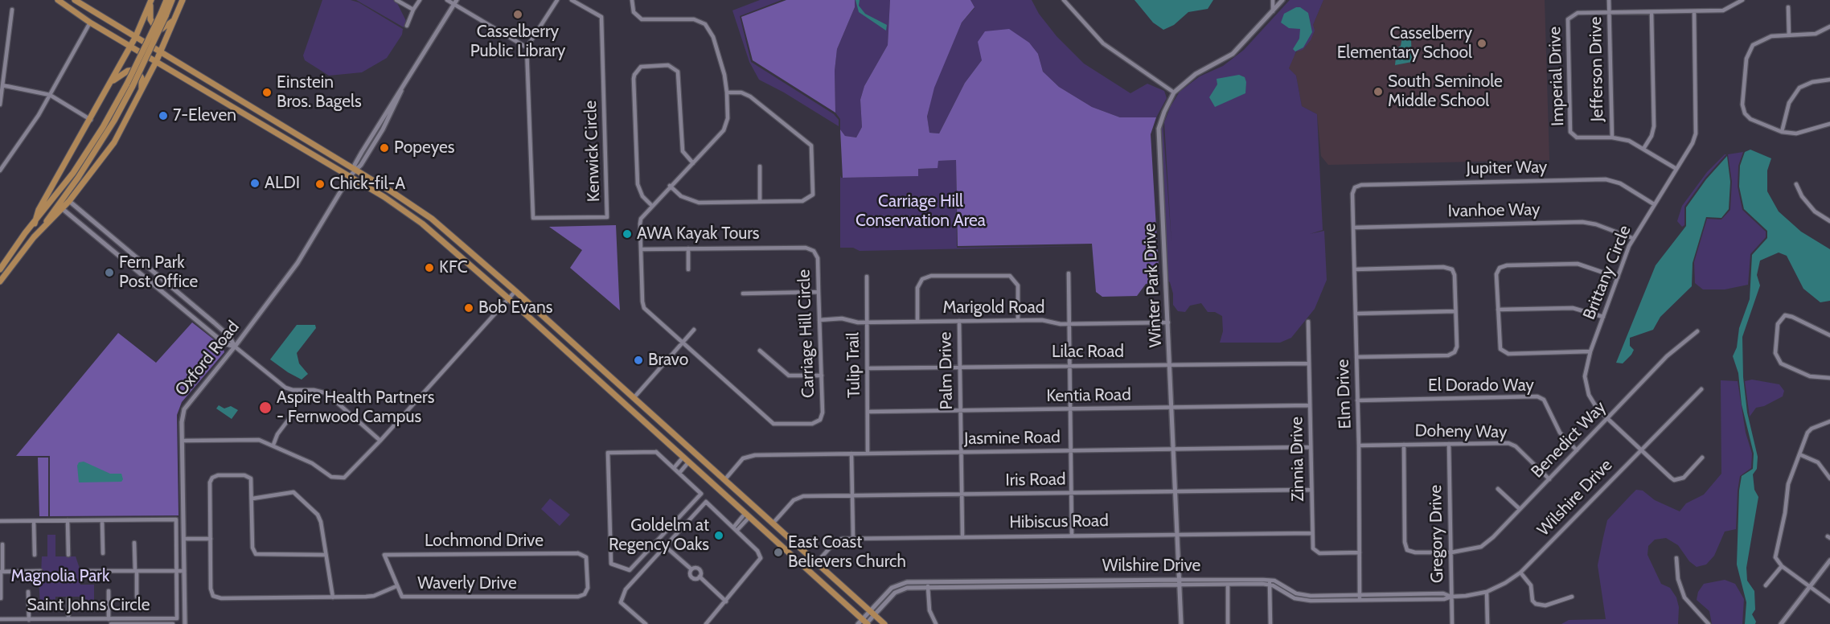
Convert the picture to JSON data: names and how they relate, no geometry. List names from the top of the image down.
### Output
{
  "streets": {
    "street": [
      "Jefferson Drive",
      "Imperial Drive",
      "Kenwick Circle",
      "Jupiter Way",
      "Ivanhoe Way",
      "Brittany Circle",
      "Winter Park Drive",
      "Marigold Road",
      "Carriage Hill Circle",
      "Lilac Road",
      "Oxford Road",
      "Tulip Trail",
      "Palm Drive",
      "El Dorado Way",
      "Elm Drive",
      "Kentia Road",
      "Doheny Way",
      "Jasmine Road",
      "Benedict Way",
      "Zinnia Drive",
      "Iris Road",
      "Wilshire Drive",
      "Hibiscus Road",
      "Gregory Drive",
      "Lochmond Drive",
      "Waverly Drive",
      "Saint Johns Circle"
    ]
  },
  "crossings": [
    ["Jefferson Drive", "Imperial Drive"],
    ["Jupiter Way", "Brittany Circle"],
    ["Jupiter Way", "Elm Drive"],
    ["Ivanhoe Way", "Brittany Circle"],
    ["Ivanhoe Way", "Elm Drive"],
    ["Brittany Circle", "Benedict Way"],
    ["Brittany Circle", "Wilshire Drive"],
    ["Winter Park Drive", "Marigold Road"],
    ["Winter Park Drive", "Lilac Road"],
    ["Winter Park Drive", "Kentia Road"],
    ["Winter Park Drive", "Jasmine Road"],
    ["Winter Park Drive", "Iris Road"],
    ["Winter Park Drive", "Wilshire Drive"],
    ["Winter Park Drive", "Hibiscus Road"],
    ["Marigold Road", "Carriage Hill Circle"],
    ["Marigold Road", "Tulip Trail"],
    ["Marigold Road", "Palm Drive"],
    ["Lilac Road", "Tulip Trail"],
    ["Lilac Road", "Palm Drive"],
    ["Lilac Road", "Zinnia Drive"],
    ["Oxford Road", "Saint Johns Circle"],
    ["Tulip Trail", "Kentia Road"],
    ["Tulip Trail", "Jasmine Road"],
    ["Palm Drive", "Kentia Road"],
    ["Palm Drive", "Jasmine Road"],
    ["Palm Drive", "Iris Road"],
    ["Palm Drive", "Hibiscus Road"],
    ["El Dorado Way", "Elm Drive"],
    ["El Dorado Way", "Benedict Way"],
    ["Elm Drive", "Doheny Way"],
    ["Elm Drive", "Zinnia Drive"],
    ["Elm Drive", "Wilshire Drive"],
    ["Kentia Road", "Zinnia Drive"],
    ["Doheny Way", "Benedict Way"],
    ["Doheny Way", "Gregory Drive"],
    ["Jasmine Road", "Zinnia Drive"],
    ["Benedict Way", "Gregory Drive"],
    ["Zinnia Drive", "Iris Road"],
    ["Zinnia Drive", "Hibiscus Road"],
    ["Wilshire Drive", "Gregory Drive"],
    ["Lochmond Drive", "Waverly Drive"]
  ],
  "parks": ["Carriage Hill Conservation Area", "Magnolia Park"],
  "places": [
    "Casselberry Public Library",
    "Casselberry Elementary School",
    "South Seminole Middle School",
    "Einstein Bros. Bagels",
    "7-Eleven",
    "Popeyes",
    "ALDI",
    "Chick-fil-A",
    "AWA Kayak Tours",
    "KFC",
    "Fern Park Post Office",
    "Bob Evans",
    "Bravo",
    "Aspire Health Partners - Fernwood Campus",
    "Goldelm at Regency Oaks",
    "East Coast Believers Church"
  ]
}
